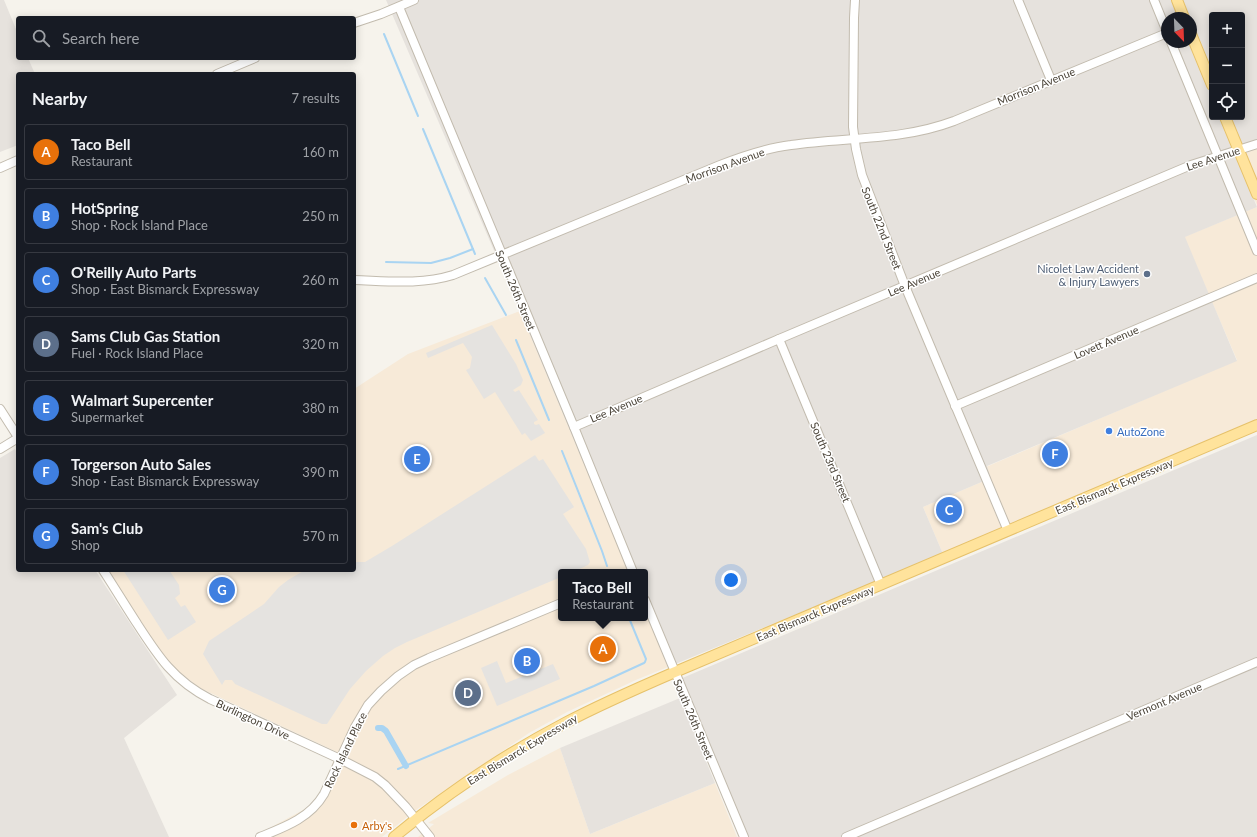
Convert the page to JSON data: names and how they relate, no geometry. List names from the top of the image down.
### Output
{
  "streets": {
    "main road": ["East Bismarck Expressway"],
    "street": [
      "Morrison Avenue",
      "Lee Avenue",
      "South 22nd Street",
      "South 26th Street",
      "Lovett Avenue",
      "South 23rd Street",
      "Vermont Avenue",
      "Burlington Drive",
      "Rock Island Place"
    ]
  },
  "crossings": [
    ["Morrison Avenue", "South 22nd Street"],
    ["Morrison Avenue", "South 26th Street"],
    ["Lee Avenue", "South 22nd Street"],
    ["Lee Avenue", "South 26th Street"],
    ["Lee Avenue", "South 23rd Street"],
    ["South 22nd Street", "Lovett Avenue"],
    ["South 22nd Street", "East Bismarck Expressway"],
    ["South 26th Street", "East Bismarck Expressway"],
    ["South 23rd Street", "East Bismarck Expressway"],
    ["East Bismarck Expressway", "Burlington Drive"],
    ["Burlington Drive", "Rock Island Place"]
  ],
  "places": ["Nicolet Law Accident & Injury Lawyers", "AutoZone", "Arby's"],
  "north": "bottom right",
  "page": {
    "map_buttons": ["+", "−"],
    "search": "Search here",
    "heading": ["Nearby", "7 results"],
    "list": [
      {
        "mark": "A",
        "name": "Taco Bell",
        "note": "Restaurant",
        "value": "160 m"
      },
      {
        "mark": "B",
        "name": "HotSpring",
        "note": "Shop · Rock Island Place",
        "value": "250 m"
      },
      {
        "mark": "C",
        "name": "O'Reilly Auto Parts",
        "note": "Shop · East Bismarck Expressway",
        "value": "260 m"
      },
      {
        "mark": "D",
        "name": "Sams Club Gas Station",
        "note": "Fuel · Rock Island Place",
        "value": "320 m"
      },
      {
        "mark": "E",
        "name": "Walmart Supercenter",
        "note": "Supermarket",
        "value": "380 m"
      },
      {
        "mark": "F",
        "name": "Torgerson Auto Sales",
        "note": "Shop · East Bismarck Expressway",
        "value": "390 m"
      },
      {
        "mark": "G",
        "name": "Sam's Club",
        "note": "Shop",
        "value": "570 m"
      }
    ],
    "pins": [
      "F",
      "E",
      "C",
      "G",
      "A",
      "B",
      "D"
    ],
    "popup": ["Taco Bell", "Restaurant"]
  }
}
